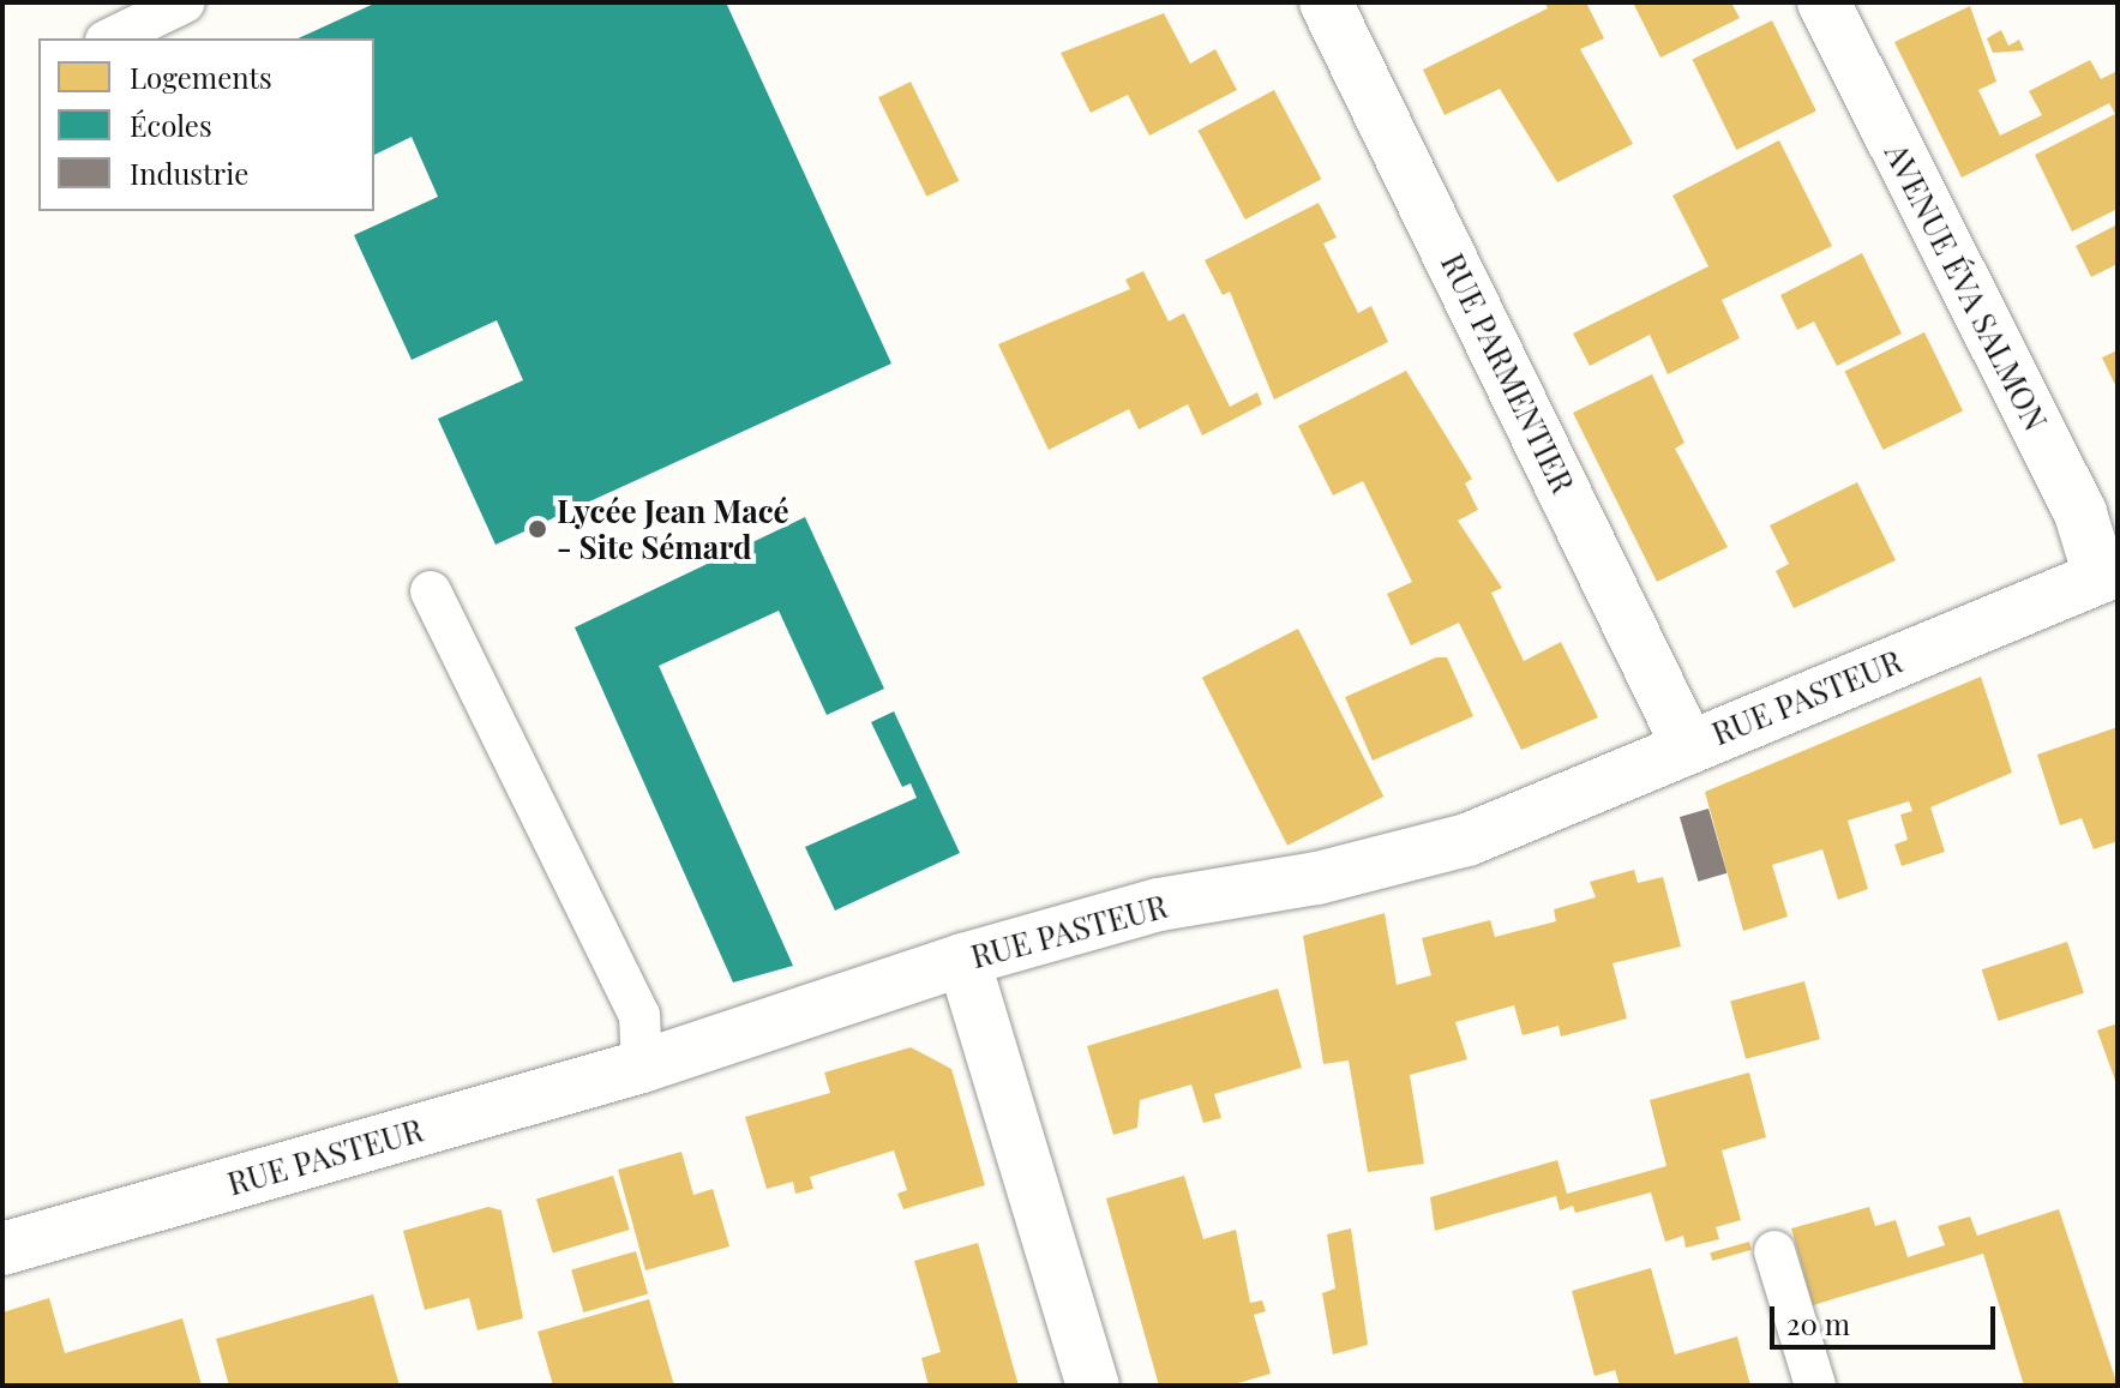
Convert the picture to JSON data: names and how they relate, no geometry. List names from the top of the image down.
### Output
{
  "streets": {
    "street": ["AVENUE ÉVA SALMON", "RUE PARMENTIER", "RUE PASTEUR"]
  },
  "crossings": [
    ["AVENUE ÉVA SALMON", "RUE PASTEUR"],
    ["RUE PARMENTIER", "RUE PASTEUR"]
  ],
  "places": ["Lycée Jean Macé - Site Sémard"],
  "legend": ["Logements", "Écoles", "Industrie"],
  "scale_bar": "20 m"
}
